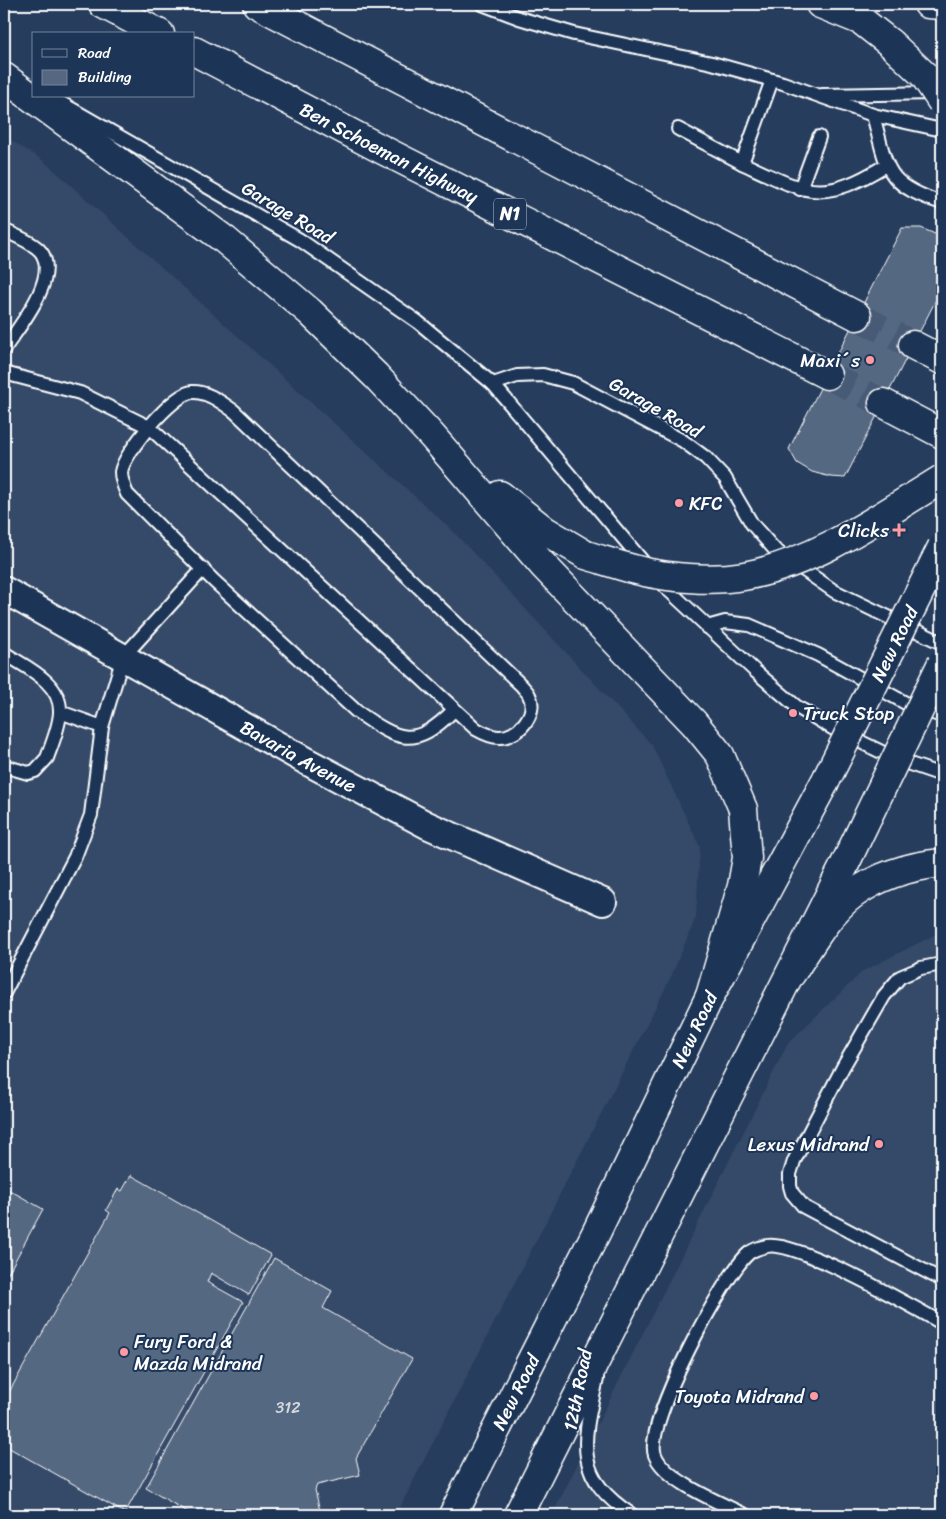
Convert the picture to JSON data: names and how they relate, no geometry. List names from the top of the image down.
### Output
{
  "streets": {
    "main road": ["Ben Schoeman Highway", "N1", "New Road"],
    "street": ["Bavaria Avenue"],
    "lane": ["Garage Road", "12th Road"]
  },
  "places": {
    "other": [
      "Maxi´s",
      "KFC",
      "Truck Stop",
      "Lexus Midrand",
      "Fury Ford & Mazda Midrand",
      "Toyota Midrand"
    ],
    "health": ["Clicks"]
  },
  "house_numbers": ["312"],
  "legend": ["Road", "Building"]
}
